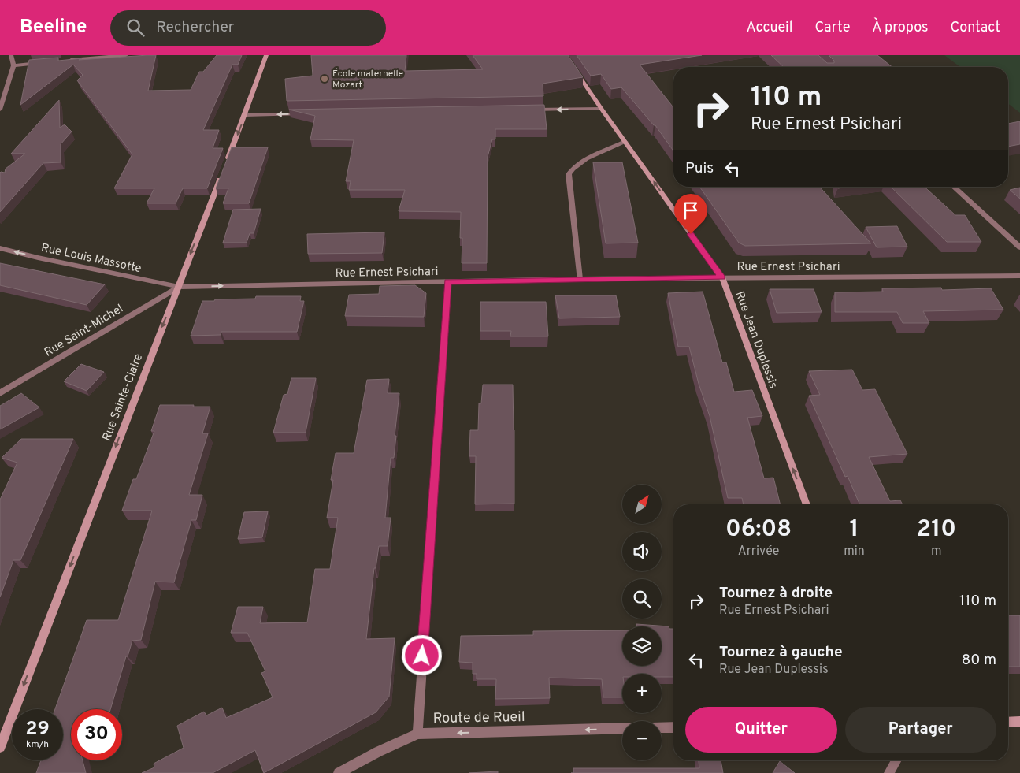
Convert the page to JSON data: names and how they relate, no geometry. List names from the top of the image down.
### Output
{
  "streets": {
    "street": [
      "Rue Louis Massotte",
      "Rue Ernest Psichari",
      "Rue Saint-Michel",
      "Rue Jean Duplessis",
      "Rue Sainte-Claire",
      "Route de Rueil"
    ]
  },
  "crossings": [
    ["Rue Louis Massotte", "Rue Ernest Psichari"],
    ["Rue Louis Massotte", "Rue Saint-Michel"],
    ["Rue Louis Massotte", "Rue Sainte-Claire"],
    ["Rue Ernest Psichari", "Rue Saint-Michel"],
    ["Rue Ernest Psichari", "Rue Jean Duplessis"],
    ["Rue Ernest Psichari", "Rue Sainte-Claire"],
    ["Rue Saint-Michel", "Rue Sainte-Claire"]
  ],
  "one_way": [
    "Rue Louis Massotte",
    "Rue Jean Duplessis",
    "Rue Sainte-Claire",
    "Route de Rueil"
  ],
  "places": ["École maternelle Mozart"],
  "north": "top right",
  "page": {
    "header": "Beeline",
    "search": "Rechercher",
    "nav": [
      "Accueil",
      "Carte",
      "À propos",
      "Contact"
    ],
    "turn": ["110 m", "Rue Ernest Psichari"],
    "then": "Puis",
    "map_buttons": ["+", "−"],
    "eta": [
      "06:08",
      "Arrivée",
      "1",
      "min",
      "210",
      "m"
    ],
    "list": [
      {
        "name": "Tournez à droite",
        "note": "Rue Ernest Psichari",
        "value": "110 m"
      },
      {
        "name": "Tournez à gauche",
        "note": "Rue Jean Duplessis",
        "value": "80 m"
      }
    ],
    "buttons": ["Quitter", "Partager"],
    "speed": "29 km/h",
    "limit": "30"
  }
}
